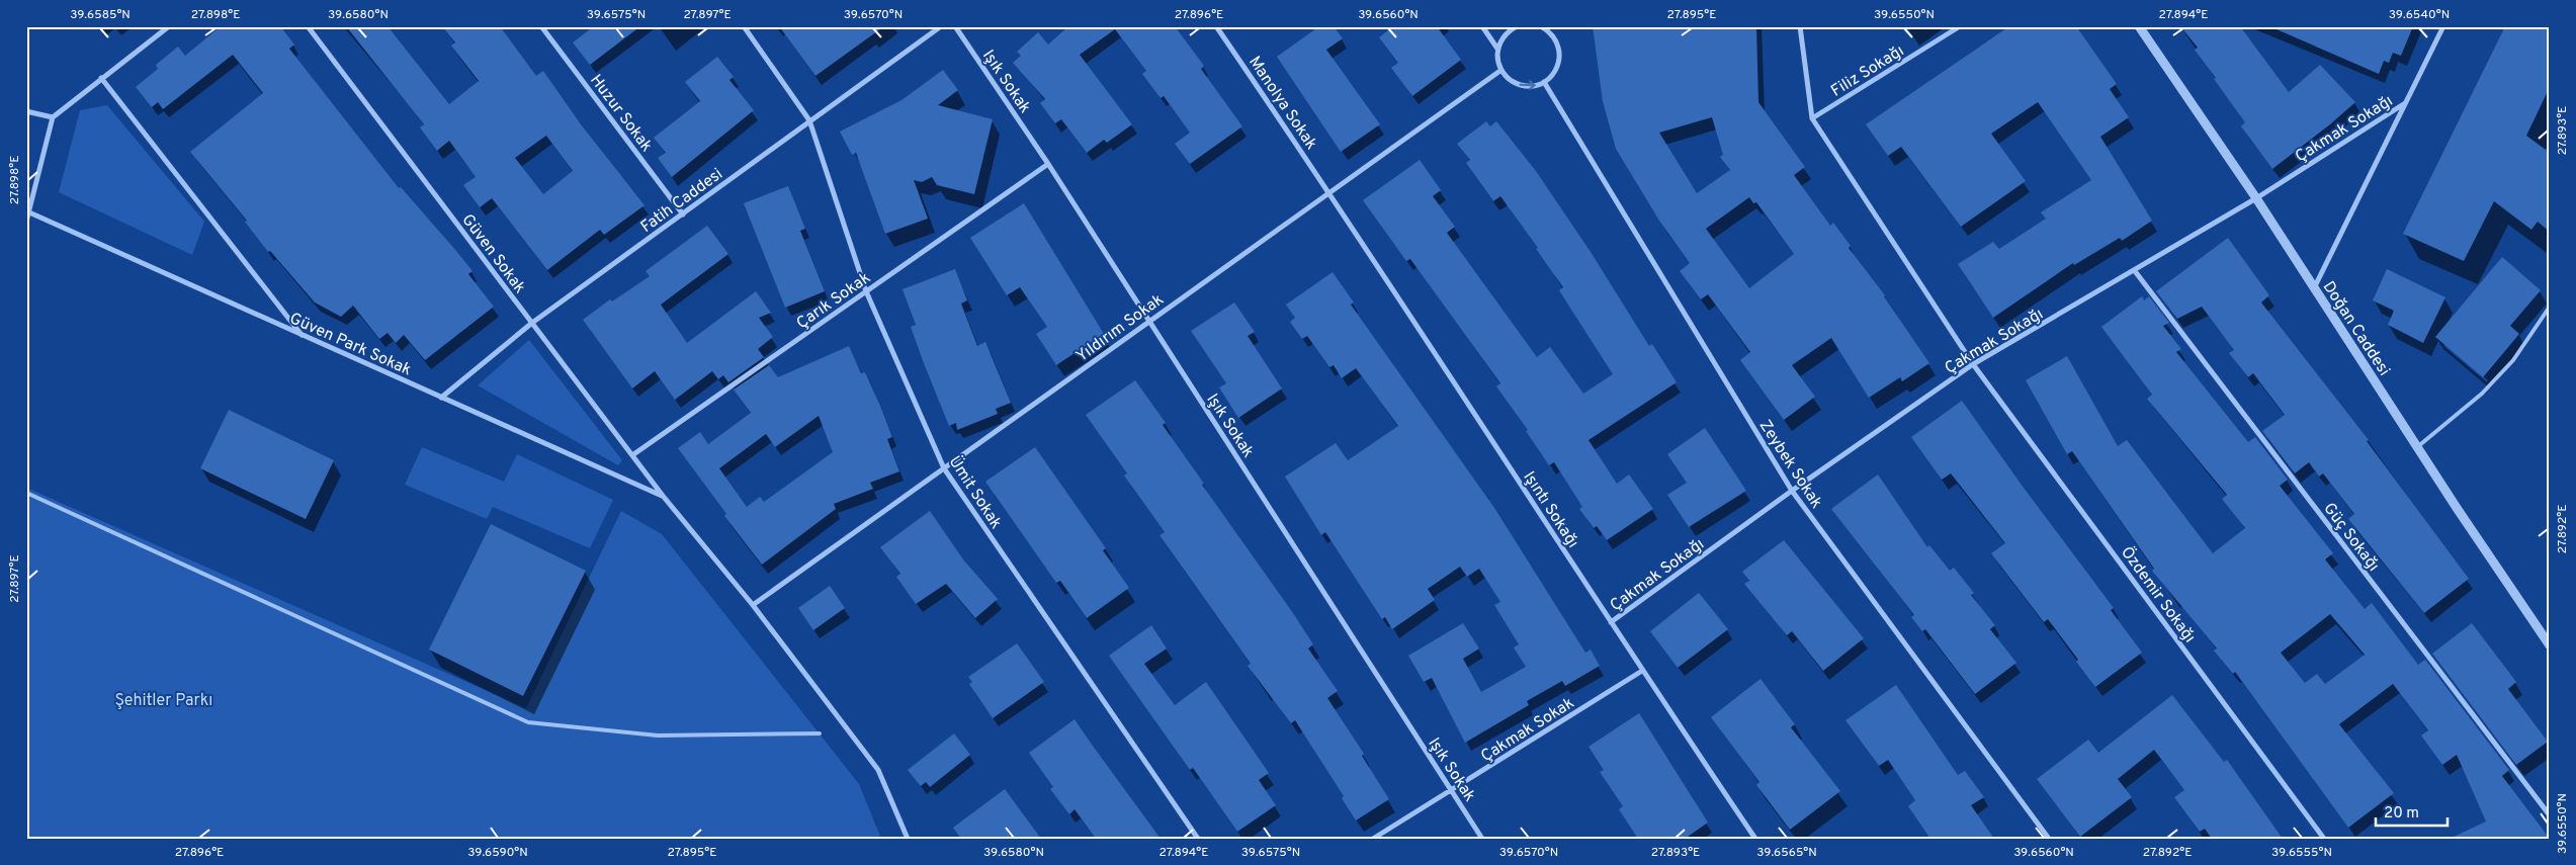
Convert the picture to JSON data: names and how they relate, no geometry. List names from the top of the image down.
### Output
{
  "streets": {
    "street": [
      "Filiz Sokağı",
      "Işık Sokak",
      "Manolya Sokak",
      "Huzur Sokak",
      "Çakmak Sokağı",
      "Fatih Caddesi",
      "Güven Sokak",
      "Çarık Sokak",
      "Yıldırım Sokak",
      "Doğan Caddesi",
      "Güven Park Sokak",
      "Zeybek Sokak",
      "Ümit Sokak",
      "Işıntı Sokağı",
      "Güç Sokağı",
      "Özdemir Sokağı",
      "Çakmak Sokak"
    ]
  },
  "crossings": [
    ["Filiz Sokağı", "Özdemir Sokağı"],
    ["Işık Sokak", "Çarık Sokak"],
    ["Işık Sokak", "Yıldırım Sokak"],
    ["Işık Sokak", "Çakmak Sokak"],
    ["Manolya Sokak", "Yıldırım Sokak"],
    ["Manolya Sokak", "Işıntı Sokağı"],
    ["Huzur Sokak", "Fatih Caddesi"],
    ["Çakmak Sokağı", "Doğan Caddesi"],
    ["Çakmak Sokağı", "Zeybek Sokak"],
    ["Çakmak Sokağı", "Işıntı Sokağı"],
    ["Çakmak Sokağı", "Güç Sokağı"],
    ["Çakmak Sokağı", "Özdemir Sokağı"],
    ["Fatih Caddesi", "Güven Sokak"],
    ["Fatih Caddesi", "Güven Park Sokak"],
    ["Fatih Caddesi", "Ümit Sokak"],
    ["Güven Sokak", "Çarık Sokak"],
    ["Güven Sokak", "Yıldırım Sokak"],
    ["Güven Sokak", "Güven Park Sokak"],
    ["Çarık Sokak", "Ümit Sokak"],
    ["Yıldırım Sokak", "Ümit Sokak"],
    ["Yıldırım Sokak", "Işıntı Sokağı"],
    ["Işıntı Sokağı", "Çakmak Sokak"]
  ],
  "parks": ["Şehitler Parkı"],
  "scale_bar": "20 m",
  "coordinates": [
    "39.6585°N",
    "27.898°E",
    "39.6580°N",
    "39.6575°N",
    "27.897°E",
    "39.6570°N",
    "27.896°E",
    "39.6560°N",
    "27.895°E",
    "39.6550°N",
    "27.894°E",
    "39.6540°N",
    "27.893°E",
    "27.892°E",
    "39.6590°N",
    "39.6565°N",
    "39.6555°N"
  ]
}
